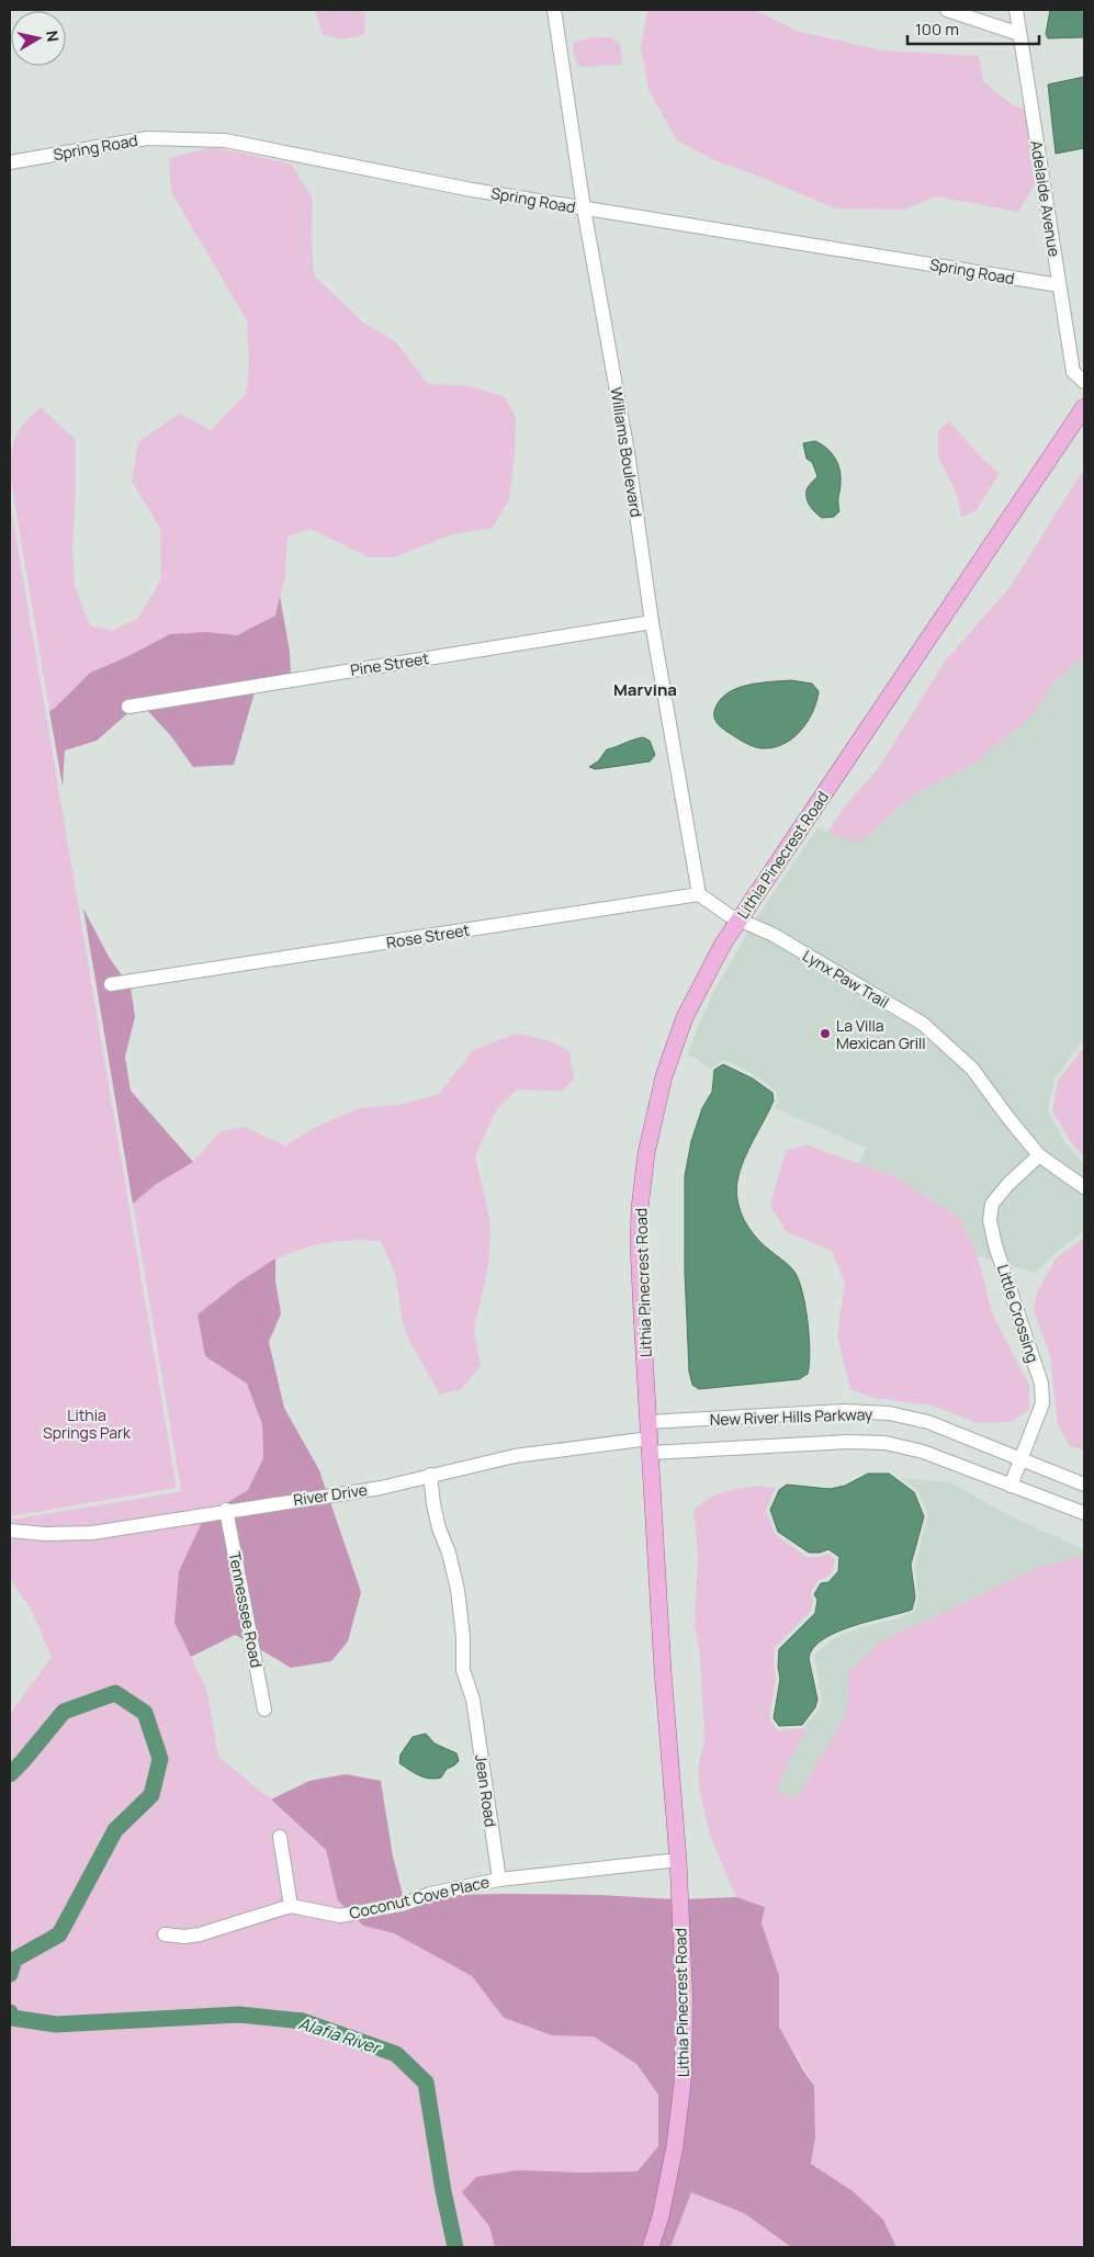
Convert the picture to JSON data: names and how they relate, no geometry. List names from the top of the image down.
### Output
{
  "streets": {
    "main road": ["Lithia Pinecrest Road"],
    "street": [
      "Spring Road",
      "Adelaide Avenue",
      "Williams Boulevard",
      "Pine Street",
      "Rose Street",
      "Lynx Paw Trail",
      "Little Crossing",
      "New River Hills Parkway",
      "River Drive",
      "Tennessee Road",
      "Jean Road",
      "Coconut Cove Place"
    ]
  },
  "crossings": [
    ["Spring Road", "Adelaide Avenue"],
    ["Spring Road", "Williams Boulevard"],
    ["Williams Boulevard", "Pine Street"],
    ["Williams Boulevard", "Rose Street"],
    ["Lithia Pinecrest Road", "Lynx Paw Trail"],
    ["Lithia Pinecrest Road", "New River Hills Parkway"],
    ["Lithia Pinecrest Road", "River Drive"],
    ["Lithia Pinecrest Road", "Coconut Cove Place"],
    ["Lynx Paw Trail", "Little Crossing"],
    ["Little Crossing", "New River Hills Parkway"],
    ["New River Hills Parkway", "River Drive"],
    ["River Drive", "Tennessee Road"],
    ["River Drive", "Jean Road"],
    ["Jean Road", "Coconut Cove Place"]
  ],
  "districts": ["Marvina"],
  "water": ["Alafia River"],
  "parks": ["Lithia Springs Park"],
  "places": ["La Villa Mexican Grill"],
  "scale_bar": "100 m",
  "north": "right"
}
